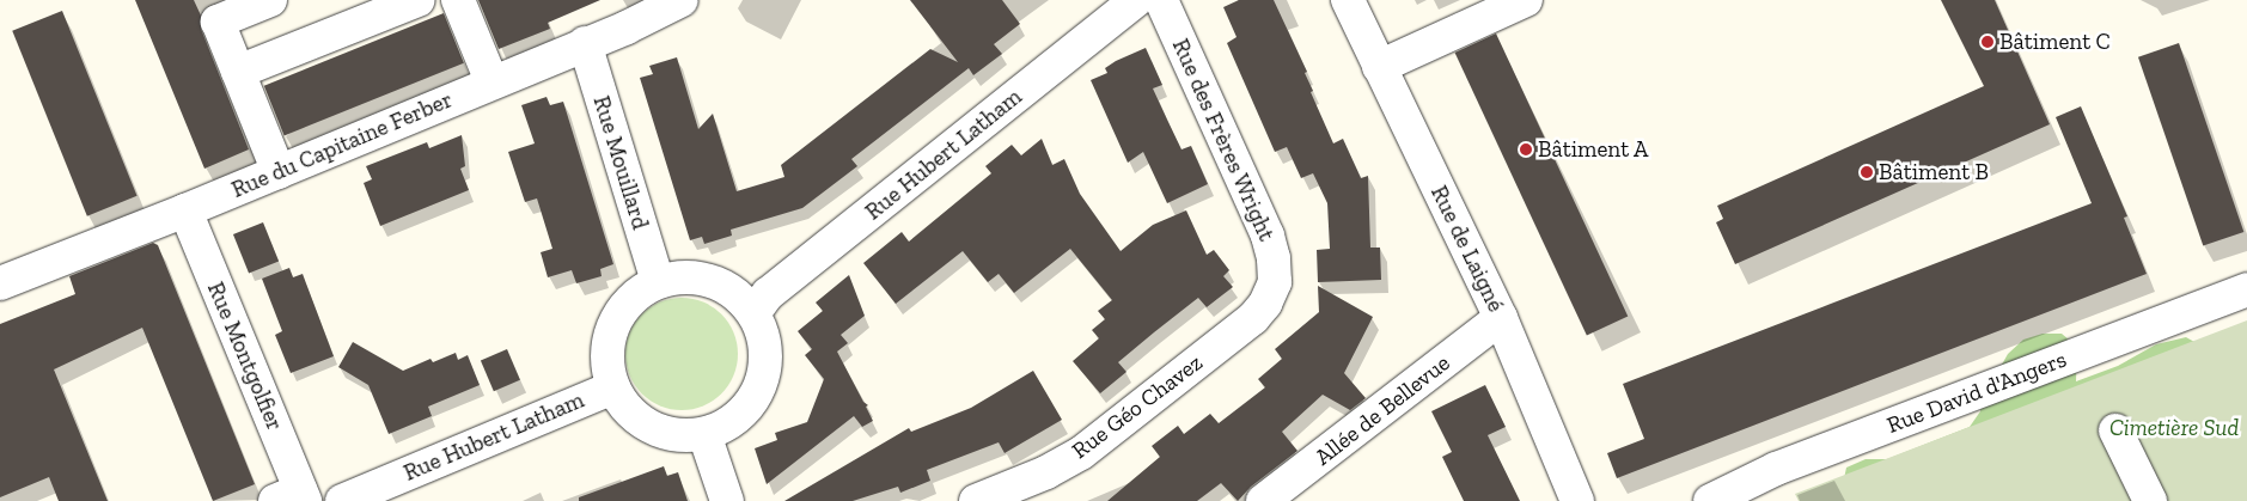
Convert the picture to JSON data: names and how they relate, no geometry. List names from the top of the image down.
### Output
{
  "streets": {
    "street": [
      "Rue des Frères Wright",
      "Rue du Capitaine Ferber",
      "Rue Hubert Latham",
      "Rue Mouillard",
      "Rue de Laigné",
      "Rue Montgolfier",
      "Rue David d'Angers",
      "Rue Géo Chavez",
      "Allée de Bellevue"
    ]
  },
  "crossings": [
    ["Rue des Frères Wright", "Rue Géo Chavez"],
    ["Rue du Capitaine Ferber", "Rue Mouillard"],
    ["Rue du Capitaine Ferber", "Rue Montgolfier"],
    ["Rue Hubert Latham", "Rue Mouillard"],
    ["Rue de Laigné", "Allée de Bellevue"]
  ],
  "parks": ["Cimetière Sud"],
  "places": ["Bâtiment C", "Bâtiment A", "Bâtiment B"]
}
